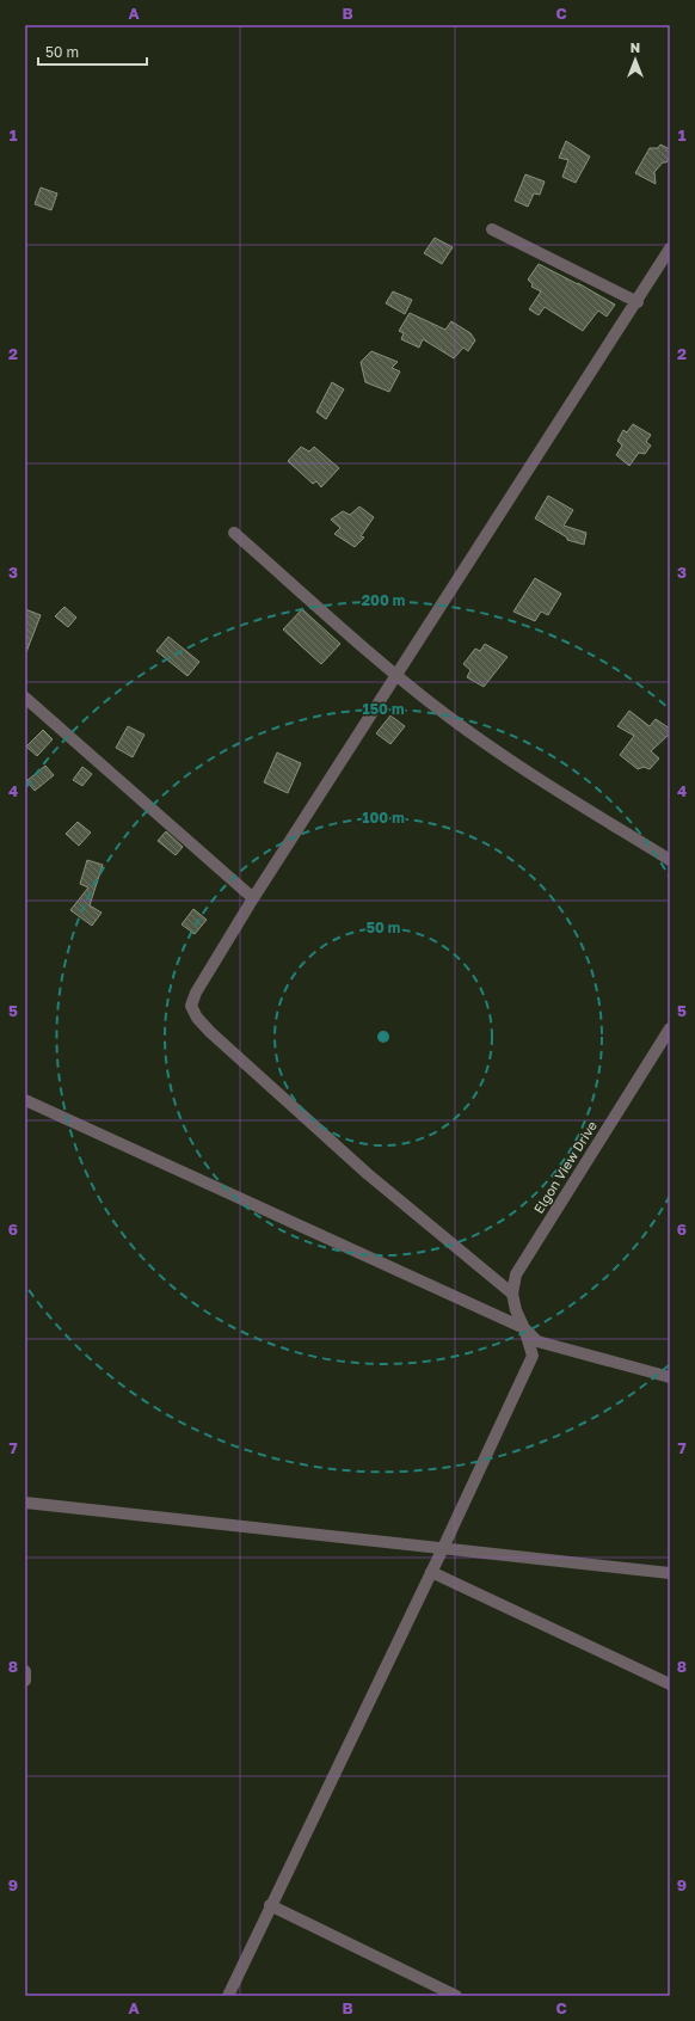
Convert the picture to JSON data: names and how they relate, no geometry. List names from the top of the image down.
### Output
{
  "streets": {
    "street": ["Elgon View Drive"]
  },
  "scale_bar": "50 m",
  "north": "top",
  "grid": {
    "columns": ["A", "B", "C"],
    "rows": [
      "1",
      "2",
      "3",
      "4",
      "5",
      "6",
      "7",
      "8",
      "9"
    ]
  },
  "rings": [
    "200 m",
    "150 m",
    "100 m",
    "50 m"
  ]
}
